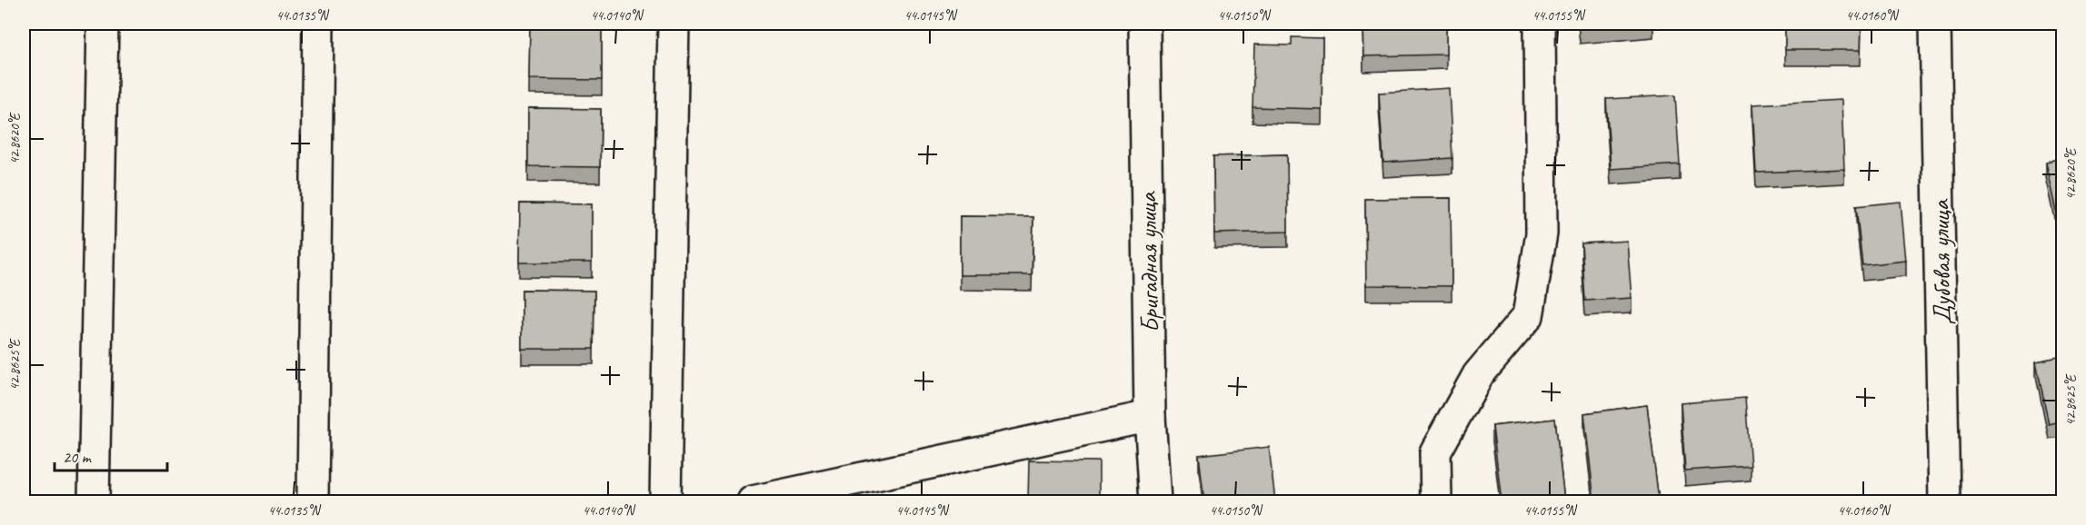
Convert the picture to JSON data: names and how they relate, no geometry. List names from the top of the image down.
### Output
{
  "streets": {
    "street": ["Бригадная улица", "Дубовая улица"]
  },
  "scale_bar": "20 m",
  "coordinates": [
    "44.0135°N",
    "44.0140°N",
    "44.0145°N",
    "44.0150°N",
    "44.0155°N",
    "44.0160°N",
    "42.8620°E",
    "42.8625°E"
  ]
}
